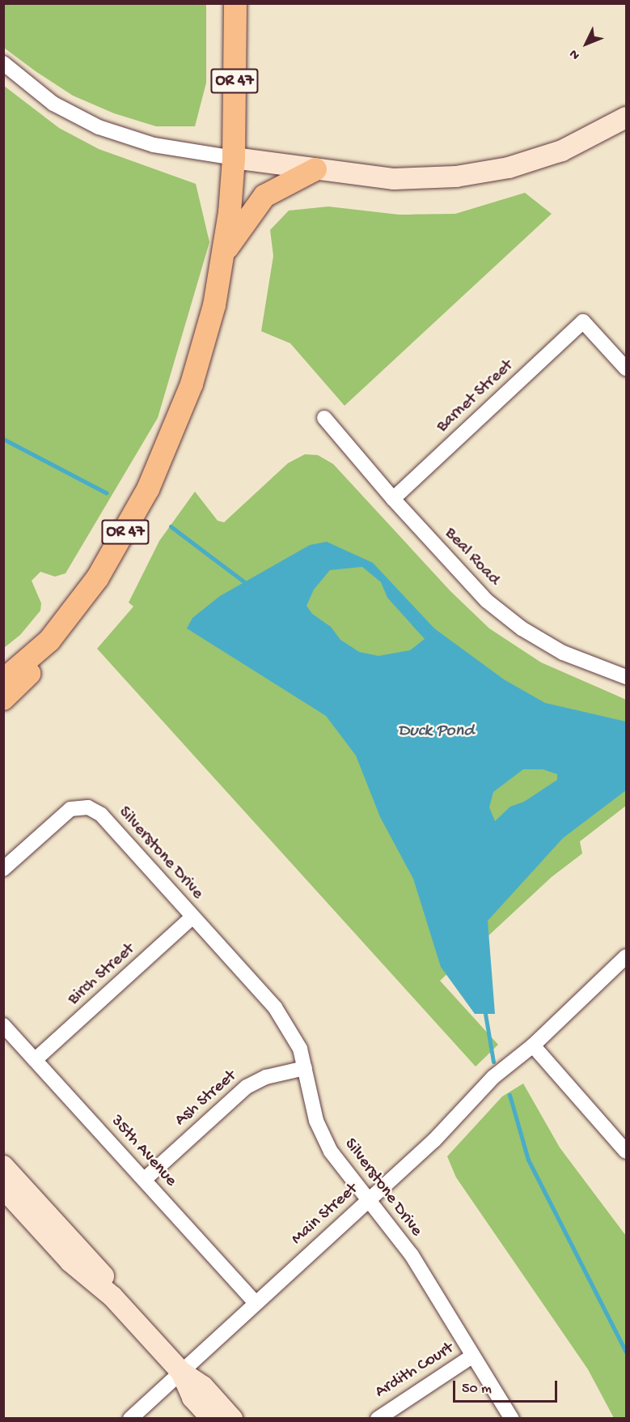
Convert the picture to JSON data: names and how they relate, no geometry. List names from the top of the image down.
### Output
{
  "streets": {
    "main road": ["OR 47"],
    "street": [
      "Barnet Street",
      "Beal Road",
      "Silverstone Drive",
      "Birch Street",
      "Ash Street",
      "35th Avenue",
      "Main Street",
      "Ardith Court"
    ]
  },
  "crossings": [
    ["Barnet Street", "Beal Road"],
    ["Silverstone Drive", "Birch Street"],
    ["Silverstone Drive", "Ash Street"],
    ["Silverstone Drive", "Main Street"],
    ["Silverstone Drive", "Ardith Court"],
    ["Birch Street", "35th Avenue"],
    ["Ash Street", "35th Avenue"],
    ["35th Avenue", "Main Street"]
  ],
  "water": ["Duck Pond"],
  "scale_bar": "50 m",
  "north": "bottom left"
}
